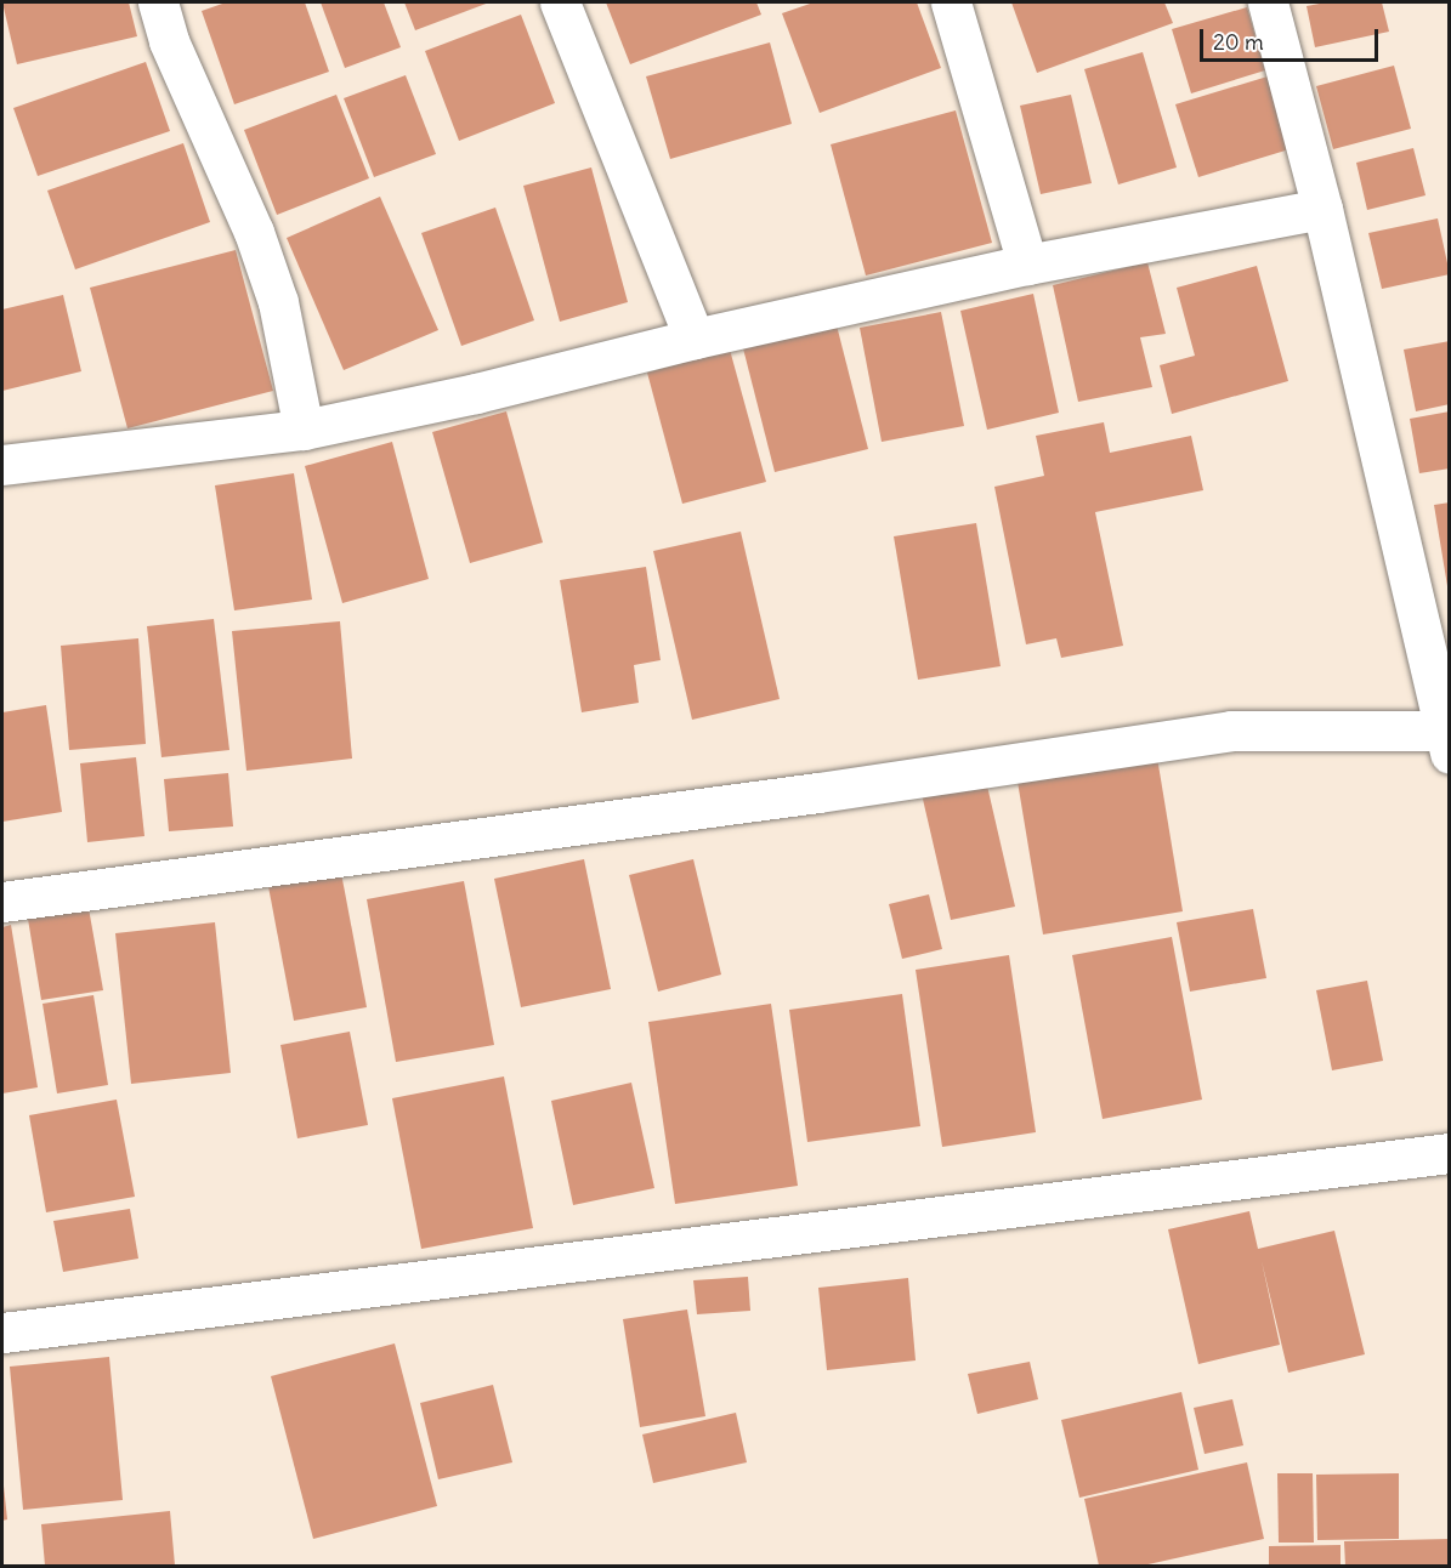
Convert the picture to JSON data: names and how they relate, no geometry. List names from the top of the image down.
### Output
{
  "scale_bar": "20 m"
}
